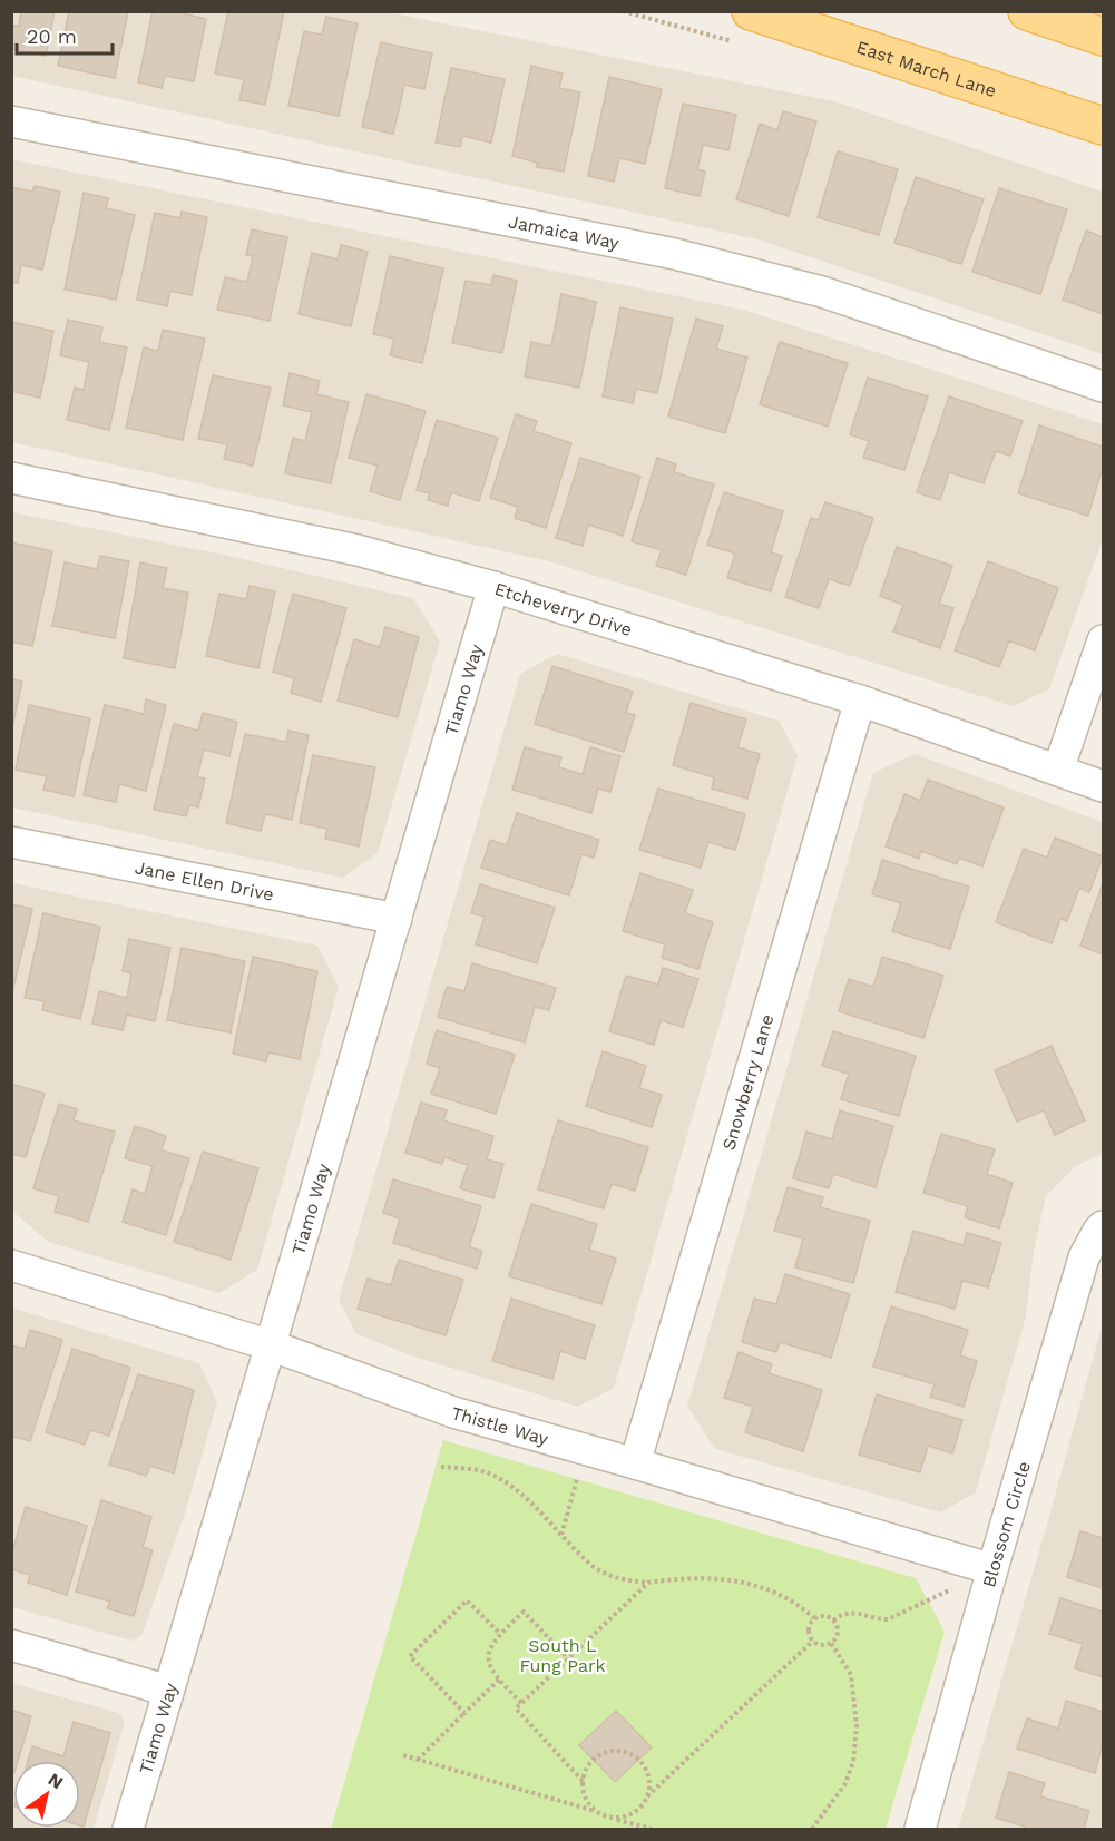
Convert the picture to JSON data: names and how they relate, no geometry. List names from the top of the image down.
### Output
{
  "streets": {
    "main road": ["East March Lane"],
    "street": [
      "Jamaica Way",
      "Etcheverry Drive",
      "Tiamo Way",
      "Jane Ellen Drive",
      "Snowberry Lane",
      "Thistle Way",
      "Blossom Circle"
    ]
  },
  "crossings": [
    ["Etcheverry Drive", "Tiamo Way"],
    ["Etcheverry Drive", "Snowberry Lane"],
    ["Tiamo Way", "Jane Ellen Drive"],
    ["Tiamo Way", "Thistle Way"],
    ["Snowberry Lane", "Thistle Way"],
    ["Thistle Way", "Blossom Circle"]
  ],
  "parks": ["South L Fung Park"],
  "scale_bar": "20 m",
  "north": "top right"
}
